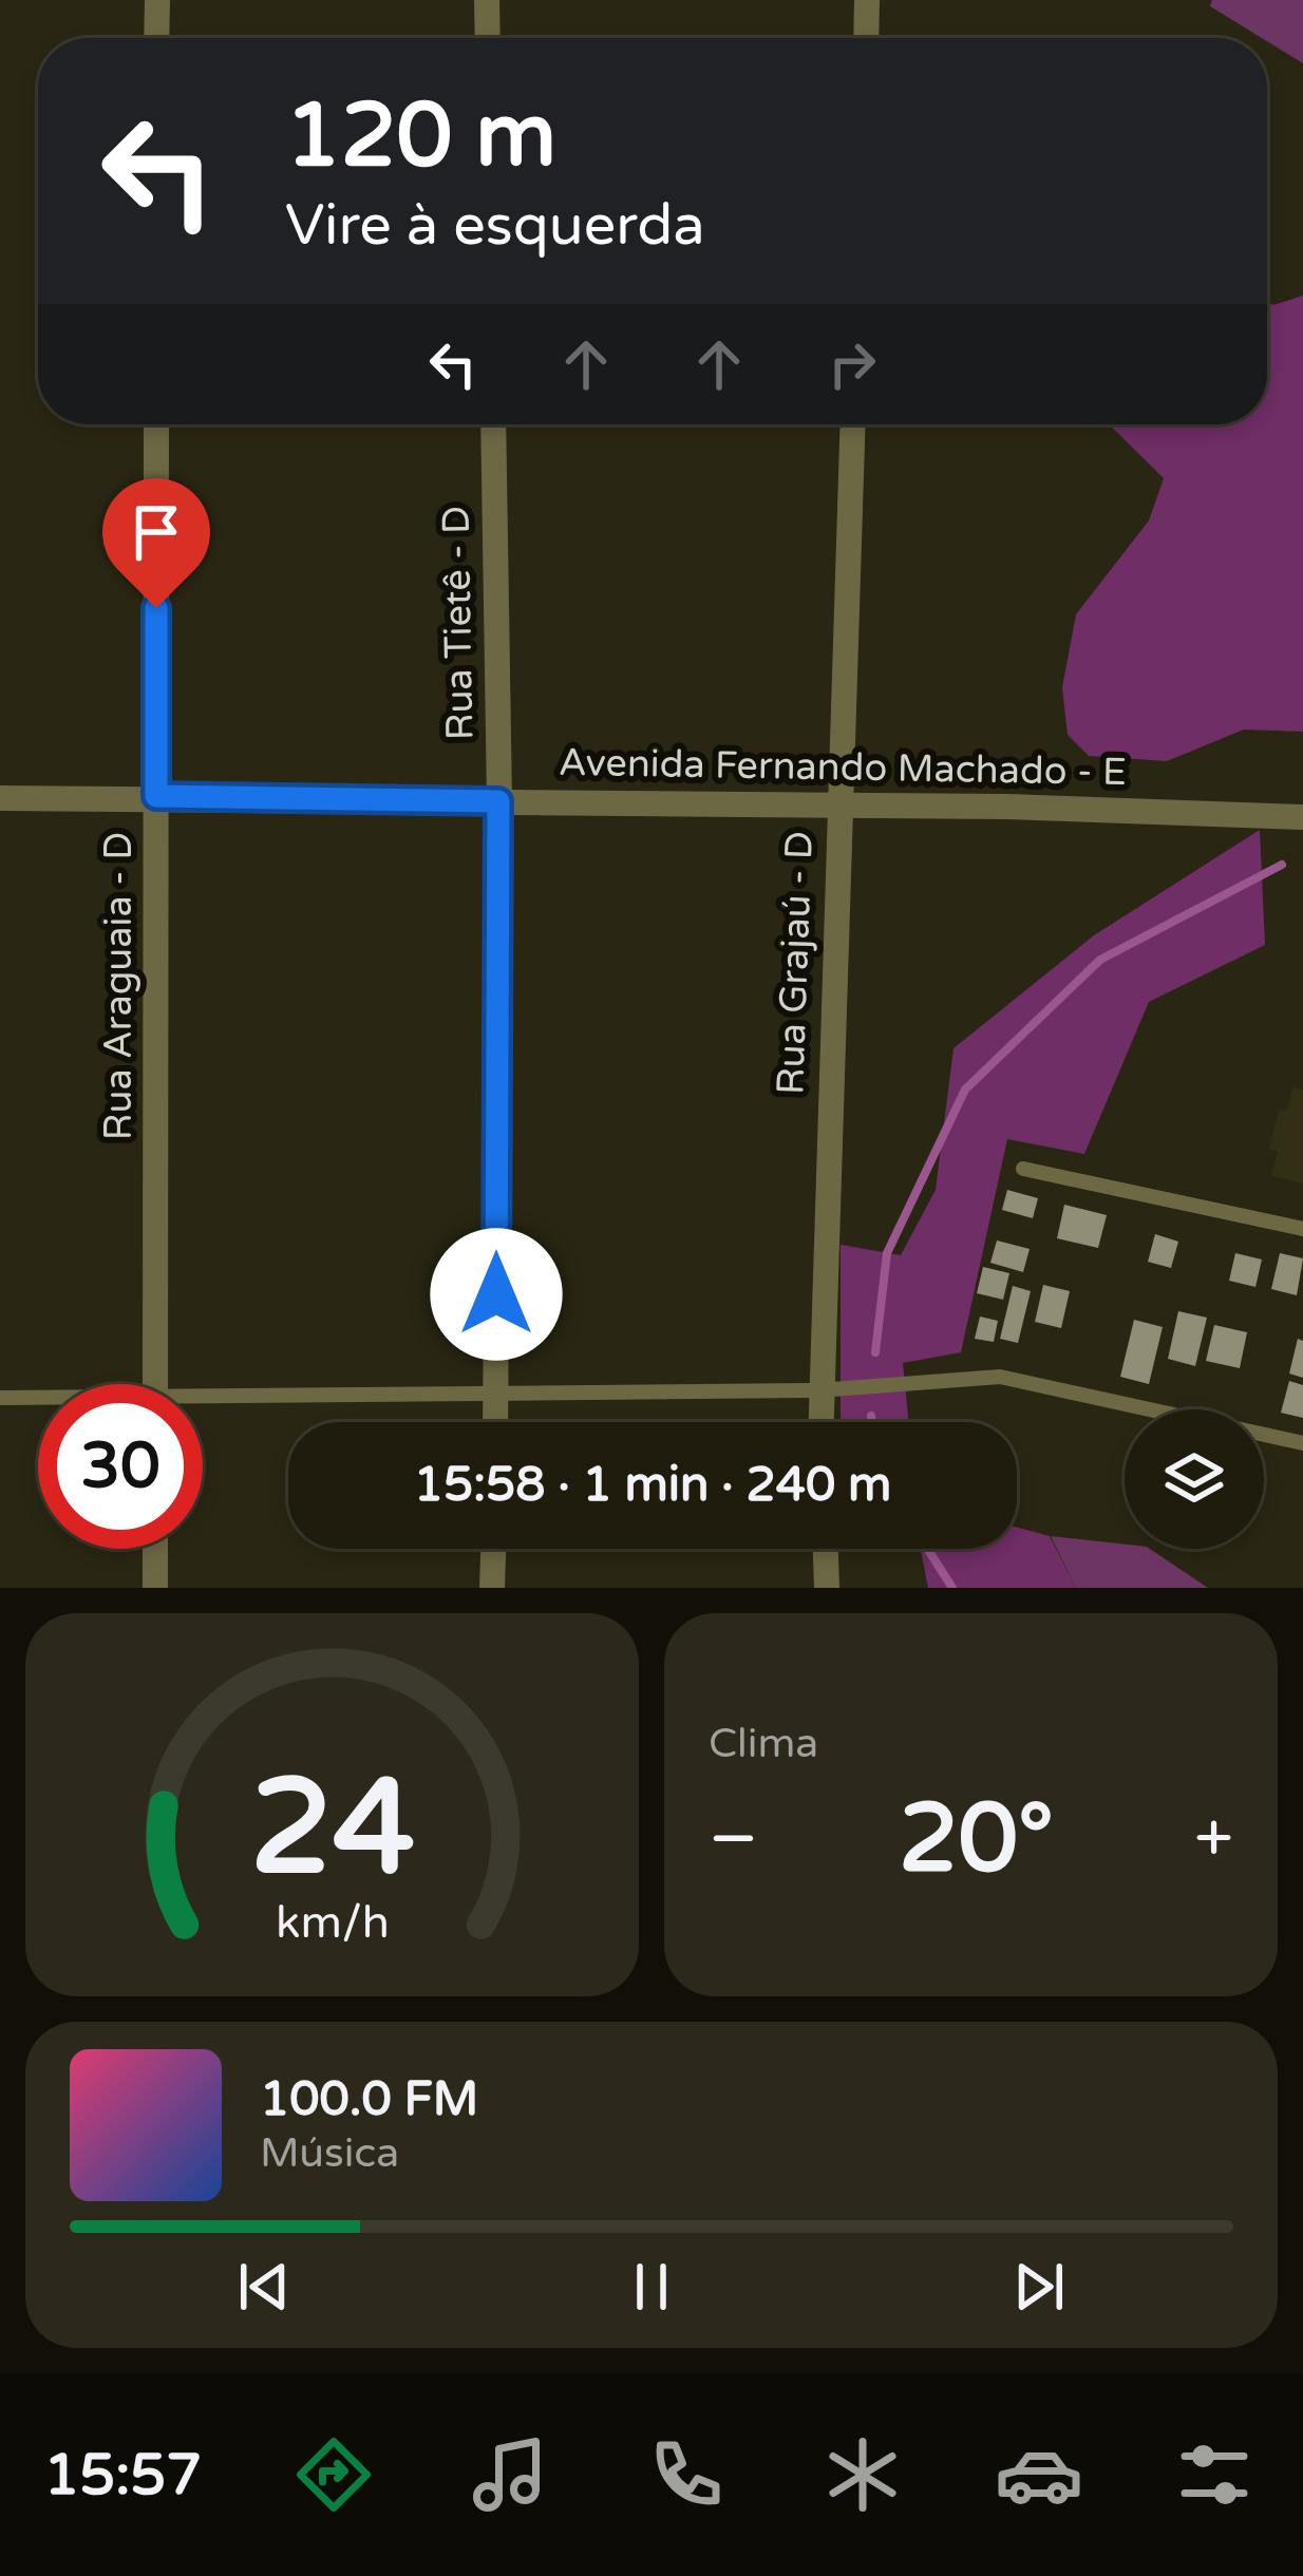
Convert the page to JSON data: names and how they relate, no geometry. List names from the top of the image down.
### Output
{
  "streets": {
    "street": [
      "Rua Tietê - D",
      "Avenida Fernando Machado - E",
      "Rua Grajaú - D",
      "Rua Araguaia - D"
    ]
  },
  "crossings": [
    ["Rua Tietê - D", "Avenida Fernando Machado - E"],
    ["Avenida Fernando Machado - E", "Rua Grajaú - D"],
    ["Avenida Fernando Machado - E", "Rua Araguaia - D"]
  ],
  "page": {
    "turn": ["120 m", "Vire à esquerda"],
    "limit": "30",
    "trip": "15:58 · 1 min · 240 m",
    "tile": "Clima",
    "heat": ["−", "20°", "+"],
    "song": ["100.0 FM", "Música"],
    "tabs": "15:57",
    "gauge": ["24", "km/h"]
  }
}
